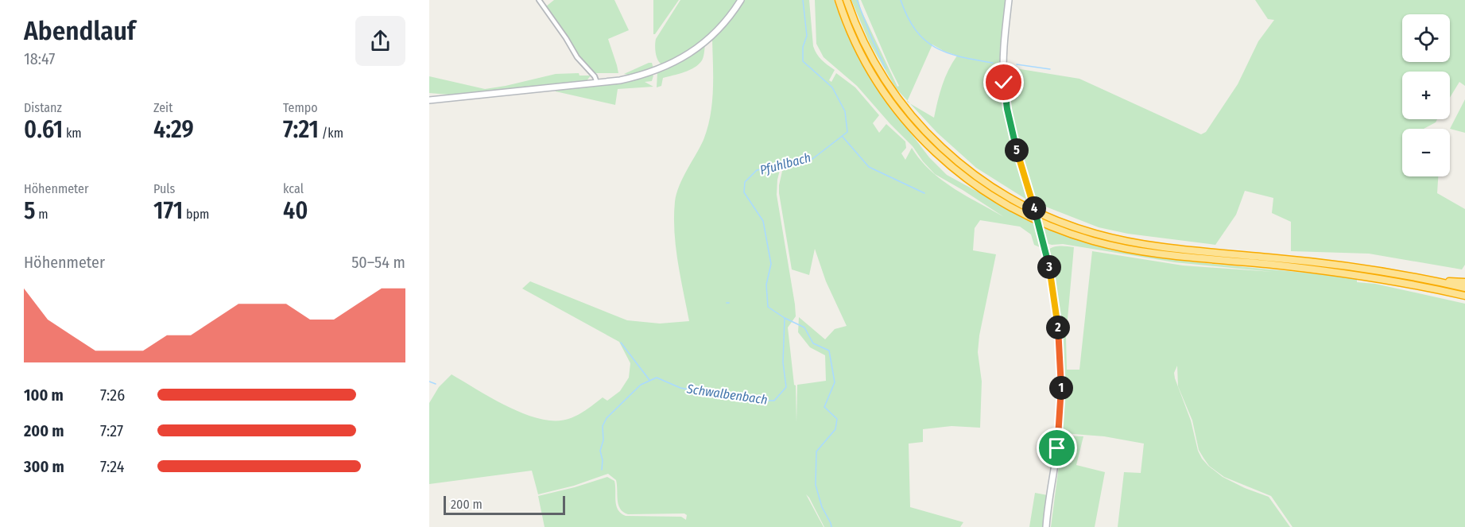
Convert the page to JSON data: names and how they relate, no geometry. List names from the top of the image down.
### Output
{
  "water": ["Pfuhlbach", "Schwalbenbach"],
  "scale_bar": "200 m",
  "page": {
    "heading": ["Abendlauf", "18:47"],
    "map_buttons": ["+", "−"],
    "stats": [
      ["Distanz", "0.61 km"],
      ["Zeit", "4:29"],
      ["Tempo", "7:21 /km"],
      ["Höhenmeter", "5 m"],
      ["Puls", "171 bpm"],
      ["kcal", "40"]
    ],
    "pins": [
      "5",
      "4",
      "3",
      "2",
      "1"
    ],
    "chart": ["Höhenmeter", "50–54 m"],
    "list": [
      {
        "name": "100 m",
        "note": "7:26"
      },
      {
        "name": "200 m",
        "note": "7:27"
      },
      {
        "name": "300 m",
        "note": "7:24"
      }
    ],
    "scale": "200 m"
  }
}
